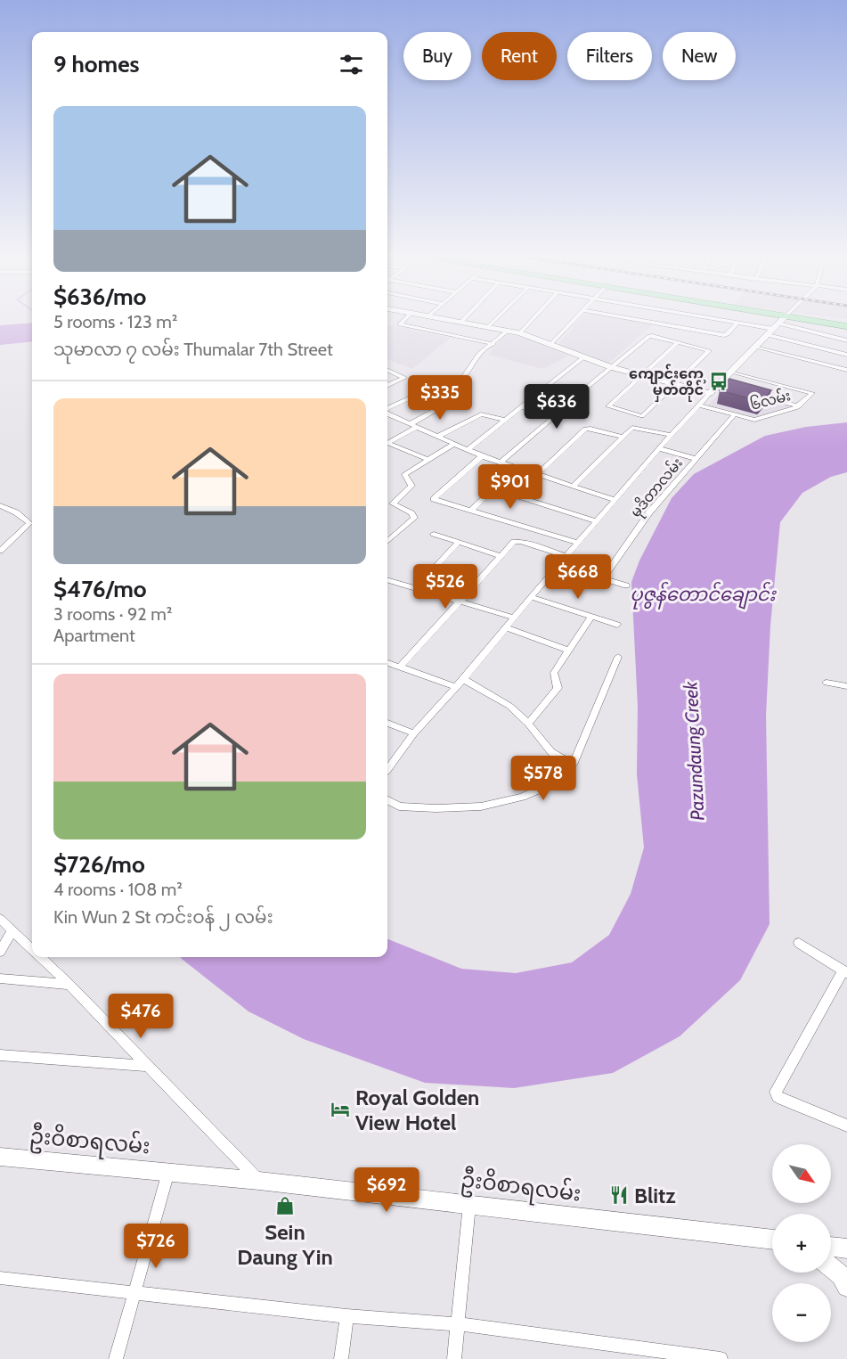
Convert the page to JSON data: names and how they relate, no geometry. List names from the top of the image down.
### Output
{
  "streets": {
    "main road": ["ဦးဝိစာရလမ်း"],
    "street": ["၆လမ်း", "မုဒိတာလမ်း"]
  },
  "crossings": [
    ["၆လမ်း", "မုဒိတာလမ်း"]
  ],
  "water": ["ပုဇွန်တောင်ချောင်း", "Pazundaung Creek"],
  "places": {
    "bus stop": ["ကျောင်းကွေ့ မှတ်တိုင်"],
    "hotel": ["Royal Golden View Hotel"],
    "restaurant": ["Blitz"],
    "shop": ["Sein Daung Yin"]
  },
  "north": "bottom right",
  "page": {
    "chip": [
      "Buy",
      "Rent",
      "Filters",
      "New"
    ],
    "heading": "9 homes",
    "list": [
      {
        "name": "$636/mo",
        "note": "5 rooms · 123 m² · သုမာလာ ၇ လမ်း Thumalar 7th Street"
      },
      {
        "name": "$476/mo",
        "note": "3 rooms · 92 m² · Apartment"
      },
      {
        "name": "$726/mo",
        "note": "4 rooms · 108 m² · Kin Wun 2 St ကင်းဝန် ၂ လမ်း"
      }
    ],
    "price": [
      "$335",
      "$636",
      "$901",
      "$668",
      "$526",
      "$578",
      "$476",
      "$692",
      "$726"
    ],
    "map_buttons": ["+", "−"]
  }
}
